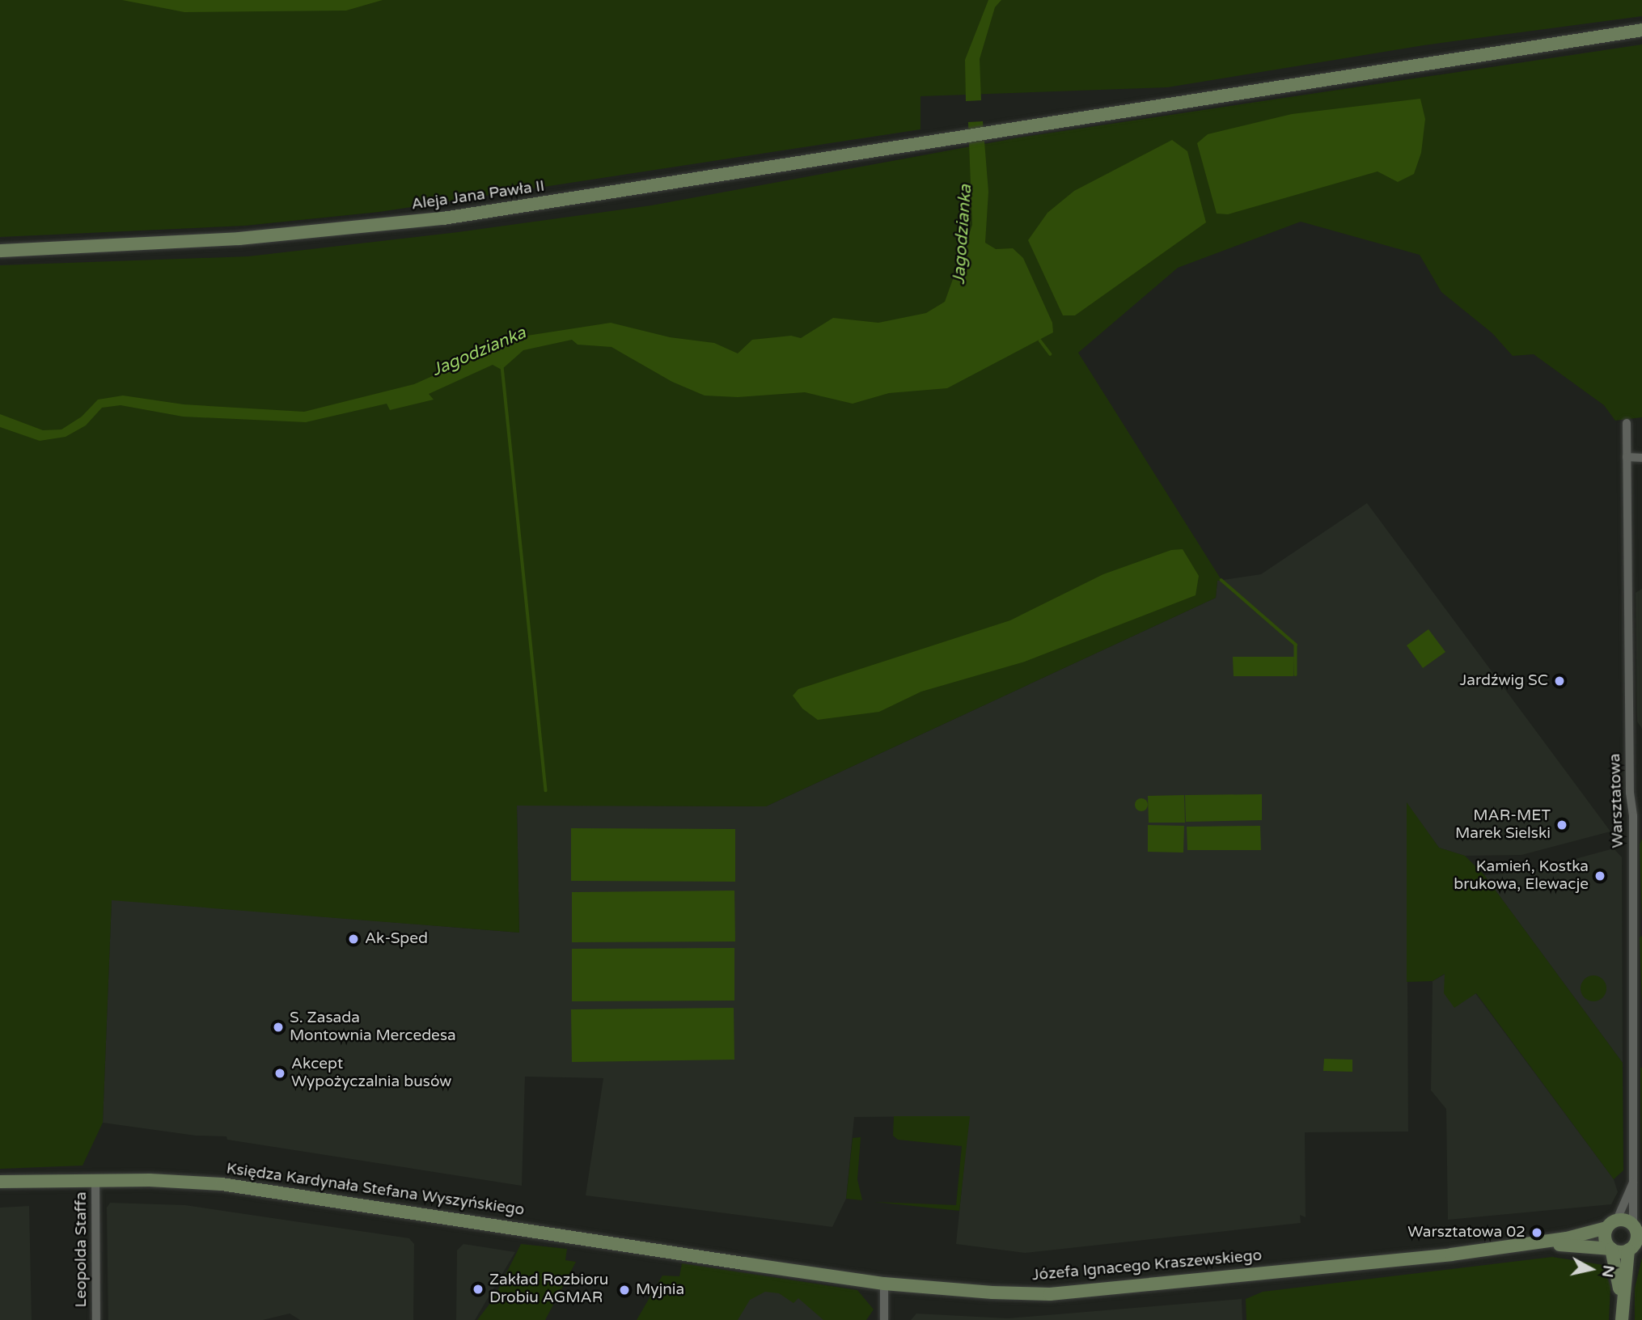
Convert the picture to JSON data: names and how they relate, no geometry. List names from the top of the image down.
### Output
{
  "streets": {
    "street": [
      "Aleja Jana Pawła II",
      "Warsztatowa",
      "Księdza Kardynała Stefana Wyszyńskiego",
      "Leopolda Staffa",
      "Józefa Ignacego Kraszewskiego"
    ]
  },
  "crossings": [
    ["Warsztatowa", "Józefa Ignacego Kraszewskiego"],
    ["Księdza Kardynała Stefana Wyszyńskiego", "Leopolda Staffa"],
    ["Księdza Kardynała Stefana Wyszyńskiego", "Józefa Ignacego Kraszewskiego"]
  ],
  "water": ["Jagodzianka"],
  "places": [
    "Jardźwig SC",
    "MAR-MET Marek Sielski",
    "Kamień, Kostka brukowa, Elewacje",
    "Ak-Sped",
    "S. Zasada Montownia Mercedesa",
    "Akcept Wypożyczalnia busów",
    "Warsztatowa 02",
    "Zakład Rozbioru Drobiu AGMAR",
    "Myjnia"
  ],
  "north": "right"
}
